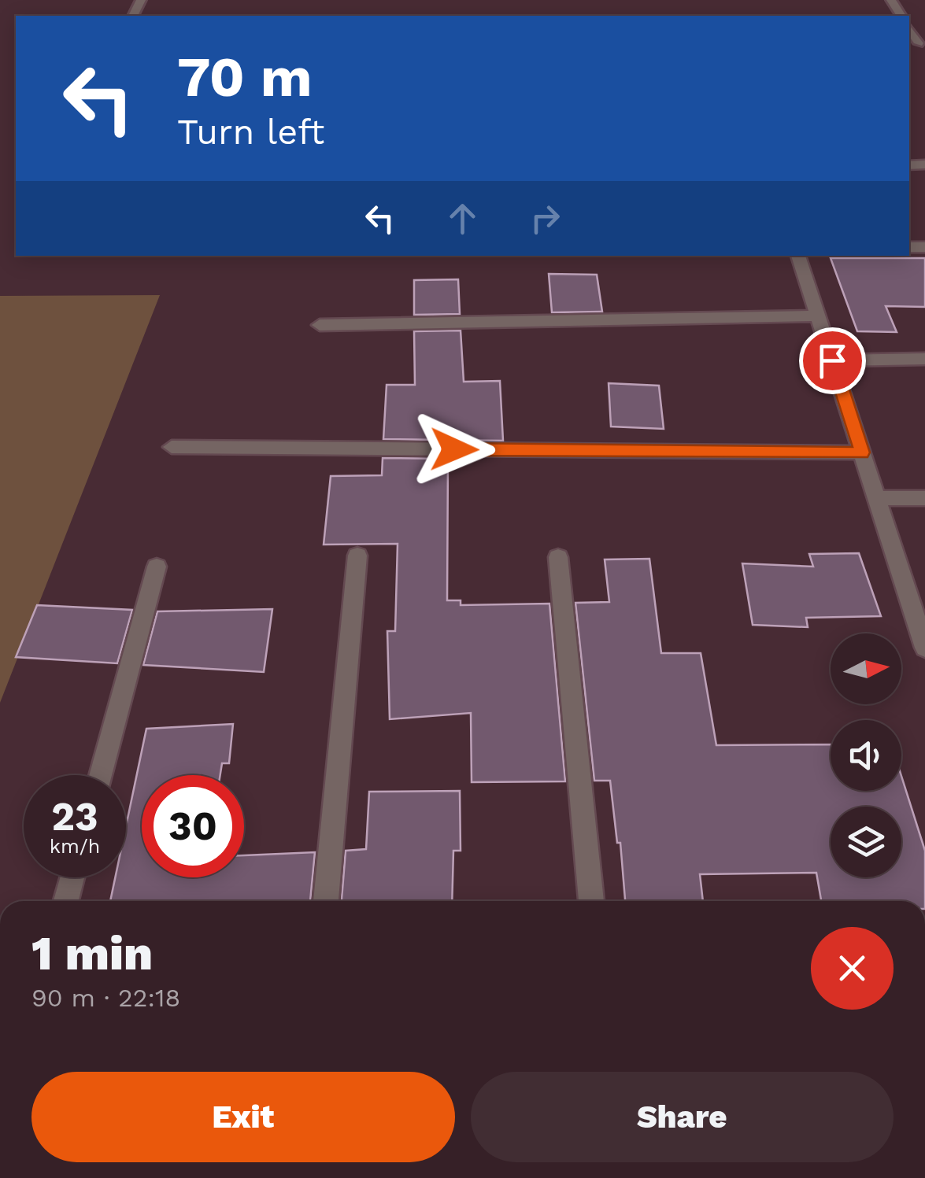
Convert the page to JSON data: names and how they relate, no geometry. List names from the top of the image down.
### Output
{
  "north": "right",
  "page": {
    "turn": ["70 m", "Turn left"],
    "speed": "23 km/h",
    "limit": "30",
    "heading": ["1 min", "90 m · 22:18"],
    "buttons": ["Exit", "Share"]
  }
}
